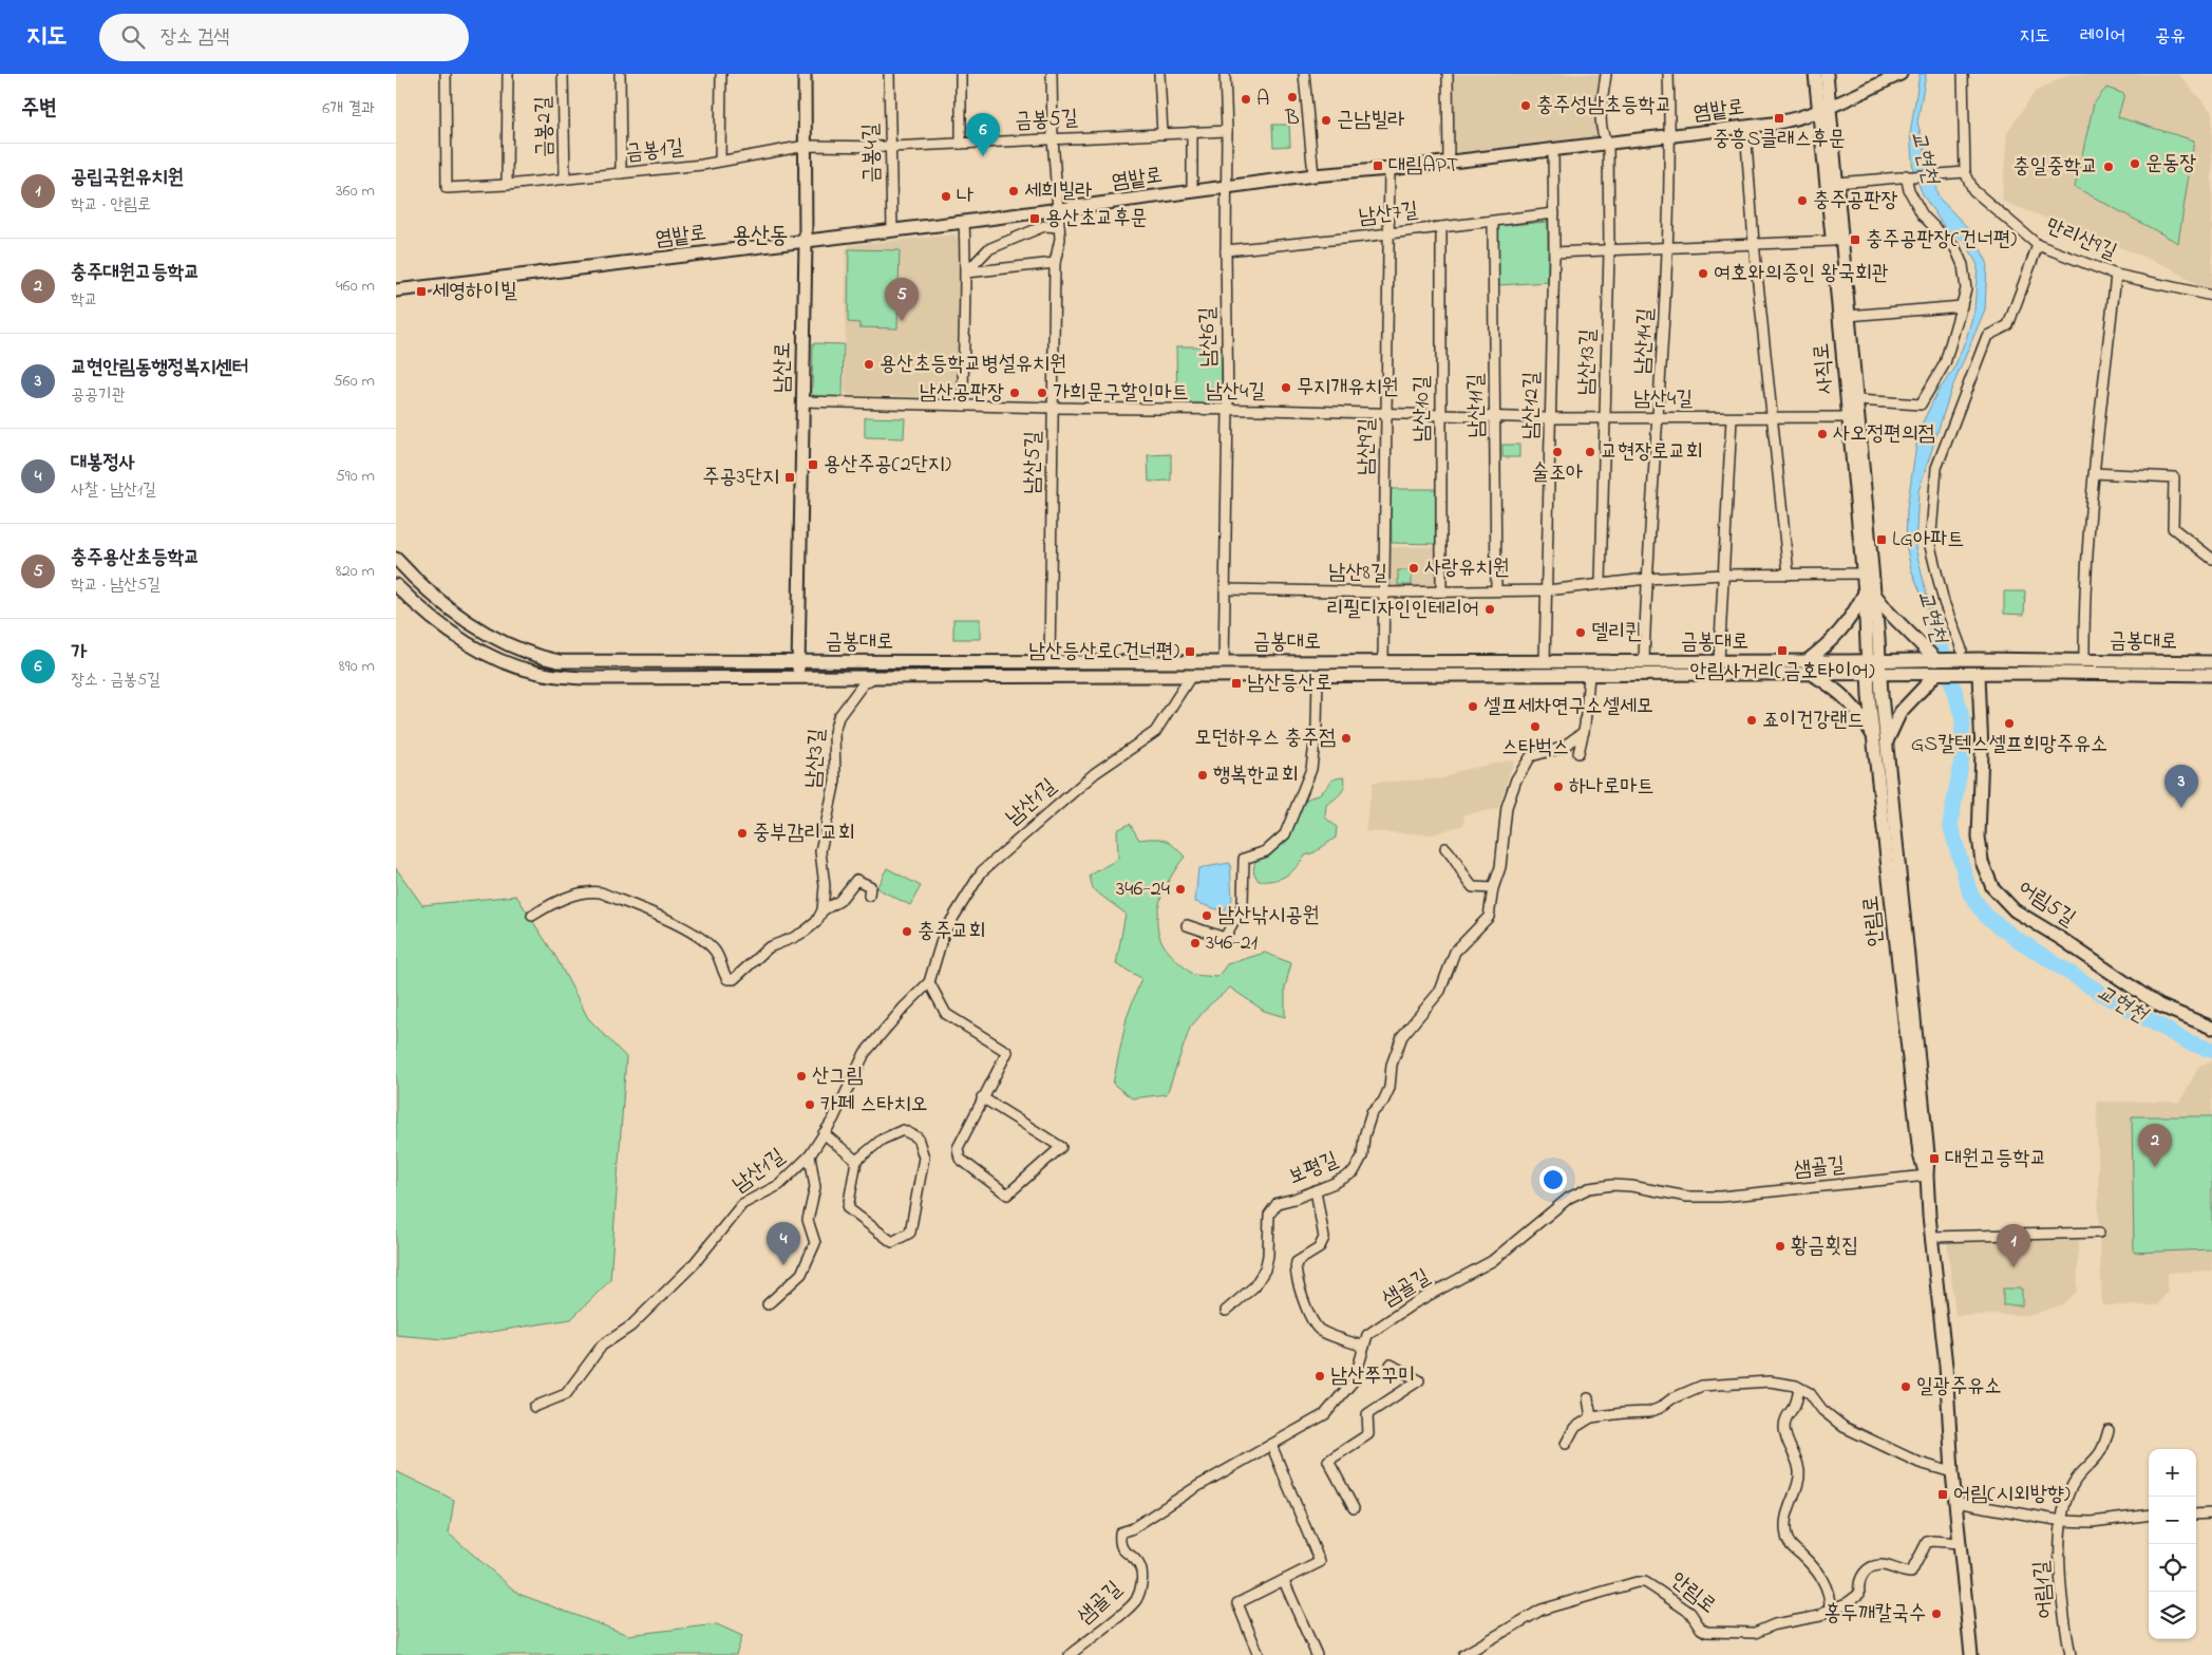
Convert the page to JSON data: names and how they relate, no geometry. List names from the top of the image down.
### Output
{
  "streets": {
    "street": [
      "염밭로",
      "금봉5길",
      "금봉2길",
      "금봉1길",
      "금봉4길",
      "남산7길",
      "만리산9길",
      "남산6길",
      "남산14길",
      "남산13길",
      "남산로",
      "사직로",
      "남산4길",
      "남산11길",
      "남산12길",
      "남산10길",
      "남산9길",
      "남산5길",
      "남산8길",
      "금봉대로",
      "남산3길",
      "남산1길",
      "어림5길",
      "안림로",
      "샘골길",
      "보평길",
      "어림1길"
    ]
  },
  "crossings": [
    ["염밭로", "금봉4길"],
    ["염밭로", "남산6길"],
    ["염밭로", "남산14길"],
    ["염밭로", "남산13길"],
    ["염밭로", "남산로"],
    ["염밭로", "사직로"],
    ["염밭로", "남산12길"],
    ["염밭로", "남산9길"],
    ["염밭로", "남산5길"],
    ["금봉5길", "금봉1길"],
    ["금봉5길", "금봉4길"],
    ["금봉5길", "남산6길"],
    ["금봉5길", "남산로"],
    ["금봉5길", "남산5길"],
    ["금봉2길", "금봉1길"],
    ["금봉1길", "남산로"],
    ["남산7길", "남산6길"],
    ["남산7길", "남산11길"],
    ["남산7길", "남산12길"],
    ["남산7길", "남산10길"],
    ["남산7길", "남산9길"],
    ["남산6길", "남산4길"],
    ["남산6길", "남산8길"],
    ["남산6길", "금봉대로"],
    ["남산14길", "남산4길"],
    ["남산14길", "남산8길"],
    ["남산14길", "금봉대로"],
    ["남산13길", "남산4길"],
    ["남산13길", "남산8길"],
    ["남산로", "남산4길"],
    ["남산로", "금봉대로"],
    ["사직로", "남산4길"],
    ["사직로", "금봉대로"],
    ["사직로", "안림로"],
    ["남산4길", "남산11길"],
    ["남산4길", "남산12길"],
    ["남산4길", "남산10길"],
    ["남산4길", "남산9길"],
    ["남산4길", "남산5길"],
    ["남산11길", "남산8길"],
    ["남산12길", "남산8길"],
    ["남산12길", "금봉대로"],
    ["남산10길", "남산8길"],
    ["남산9길", "남산8길"],
    ["남산9길", "금봉대로"],
    ["남산5길", "금봉대로"],
    ["금봉대로", "남산3길"],
    ["금봉대로", "남산1길"],
    ["금봉대로", "어림5길"],
    ["금봉대로", "안림로"],
    ["안림로", "샘골길"]
  ],
  "districts": ["용산동"],
  "water": ["교현천"],
  "places": {
    "other": [
      "B",
      "A",
      "충주성남초등학교",
      "근남빌라",
      "운동장",
      "충일중학교",
      "세희빌라",
      "나",
      "충주공판장",
      "여호와의증인 왕국회관",
      "용산초등학교병설유치원",
      "무지개유치원",
      "남산공판장",
      "가희문구할인마트",
      "사오정편의점",
      "술조아",
      "교현장로교회",
      "사랑유치원",
      "리필디자인인테리어",
      "델리퀸",
      "셀프세차연구소셀세모",
      "죠이건강랜드",
      "GS칼텍스셀프희망주유소",
      "스타벅스",
      "모던하우스 충주점",
      "행복한교회",
      "하나로마트",
      "중부감리교회",
      "346-24",
      "남산낚시공원",
      "충주교회",
      "346-21",
      "산그림",
      "카페 스타치오",
      "황금횟집",
      "남산쭈꾸미",
      "일광주유소",
      "홍두깨칼국수"
    ],
    "transit": [
      "중흥S클래스후문",
      "대림APT",
      "용산초교후문",
      "충주공판장(건너편)",
      "세영하이빌",
      "용산주공(2단지)",
      "주공3단지",
      "LG아파트",
      "안림사거리(금호타이어)",
      "남산등산로(건너편)",
      "남산등산로",
      "대원고등학교",
      "어림(시외방향)"
    ]
  },
  "page": {
    "header": "지도",
    "search": "장소 검색",
    "nav": ["지도", "레이어", "공유"],
    "heading": ["주변", "6개 결과"],
    "pins": [
      "6",
      "5",
      "3",
      "2",
      "4",
      "1"
    ],
    "list": [
      {
        "mark": "1",
        "name": "공립국원유치원",
        "note": "학교 · 안림로",
        "value": "360 m"
      },
      {
        "mark": "2",
        "name": "충주대원고등학교",
        "note": "학교",
        "value": "460 m"
      },
      {
        "mark": "3",
        "name": "교현안림동행정복지센터",
        "note": "공공기관",
        "value": "560 m"
      },
      {
        "mark": "4",
        "name": "대봉정사",
        "note": "사찰 · 남산1길",
        "value": "590 m"
      },
      {
        "mark": "5",
        "name": "충주용산초등학교",
        "note": "학교 · 남산5길",
        "value": "820 m"
      },
      {
        "mark": "6",
        "name": "가",
        "note": "장소 · 금봉5길",
        "value": "890 m"
      }
    ],
    "map_buttons": ["+", "−"]
  }
}
